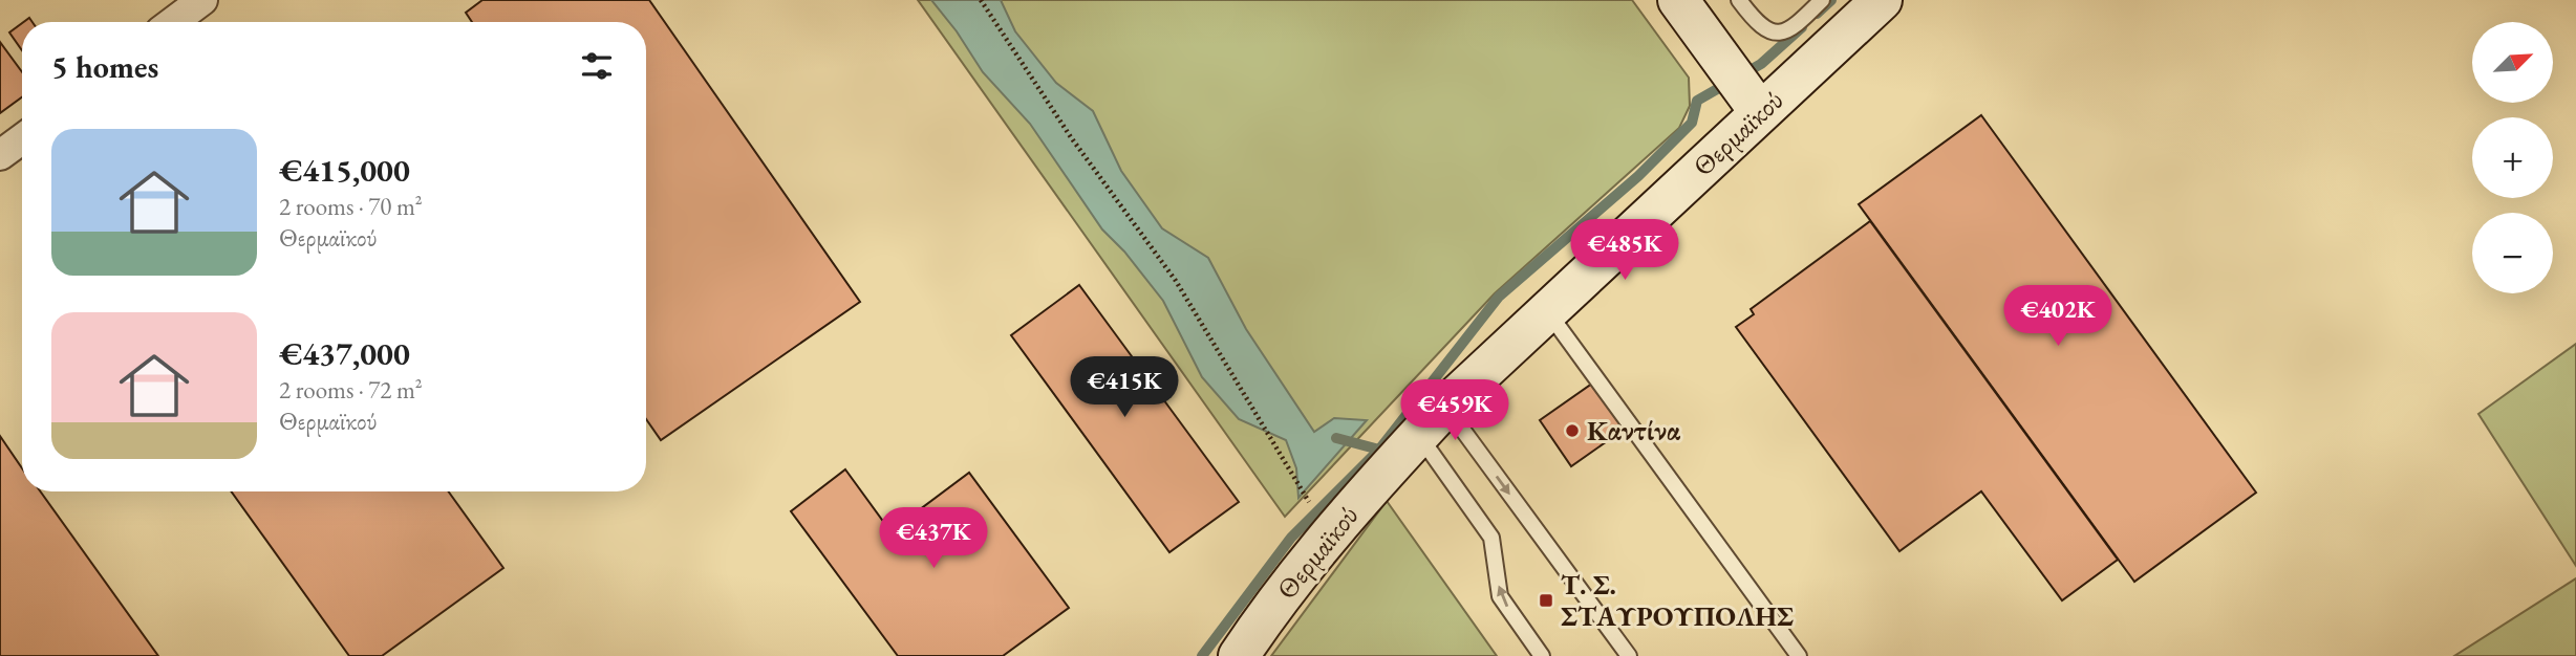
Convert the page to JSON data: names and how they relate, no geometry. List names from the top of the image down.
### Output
{
  "streets": {
    "street": ["Θερμαϊκού"]
  },
  "places": {
    "other": ["Καντίνα"],
    "transit": ["Τ. Σ. ΣΤΑΥΡΟΥΠΟΛΗΣ"]
  },
  "north": "top right",
  "page": {
    "map_buttons": ["+", "−"],
    "heading": "5 homes",
    "list": [
      {
        "name": "€415,000",
        "note": "2 rooms · 70 m² · Θερμαϊκού"
      },
      {
        "name": "€437,000",
        "note": "2 rooms · 72 m² · Θερμαϊκού"
      }
    ],
    "price": [
      "€485K",
      "€402K",
      "€415K",
      "€459K",
      "€437K"
    ]
  }
}
